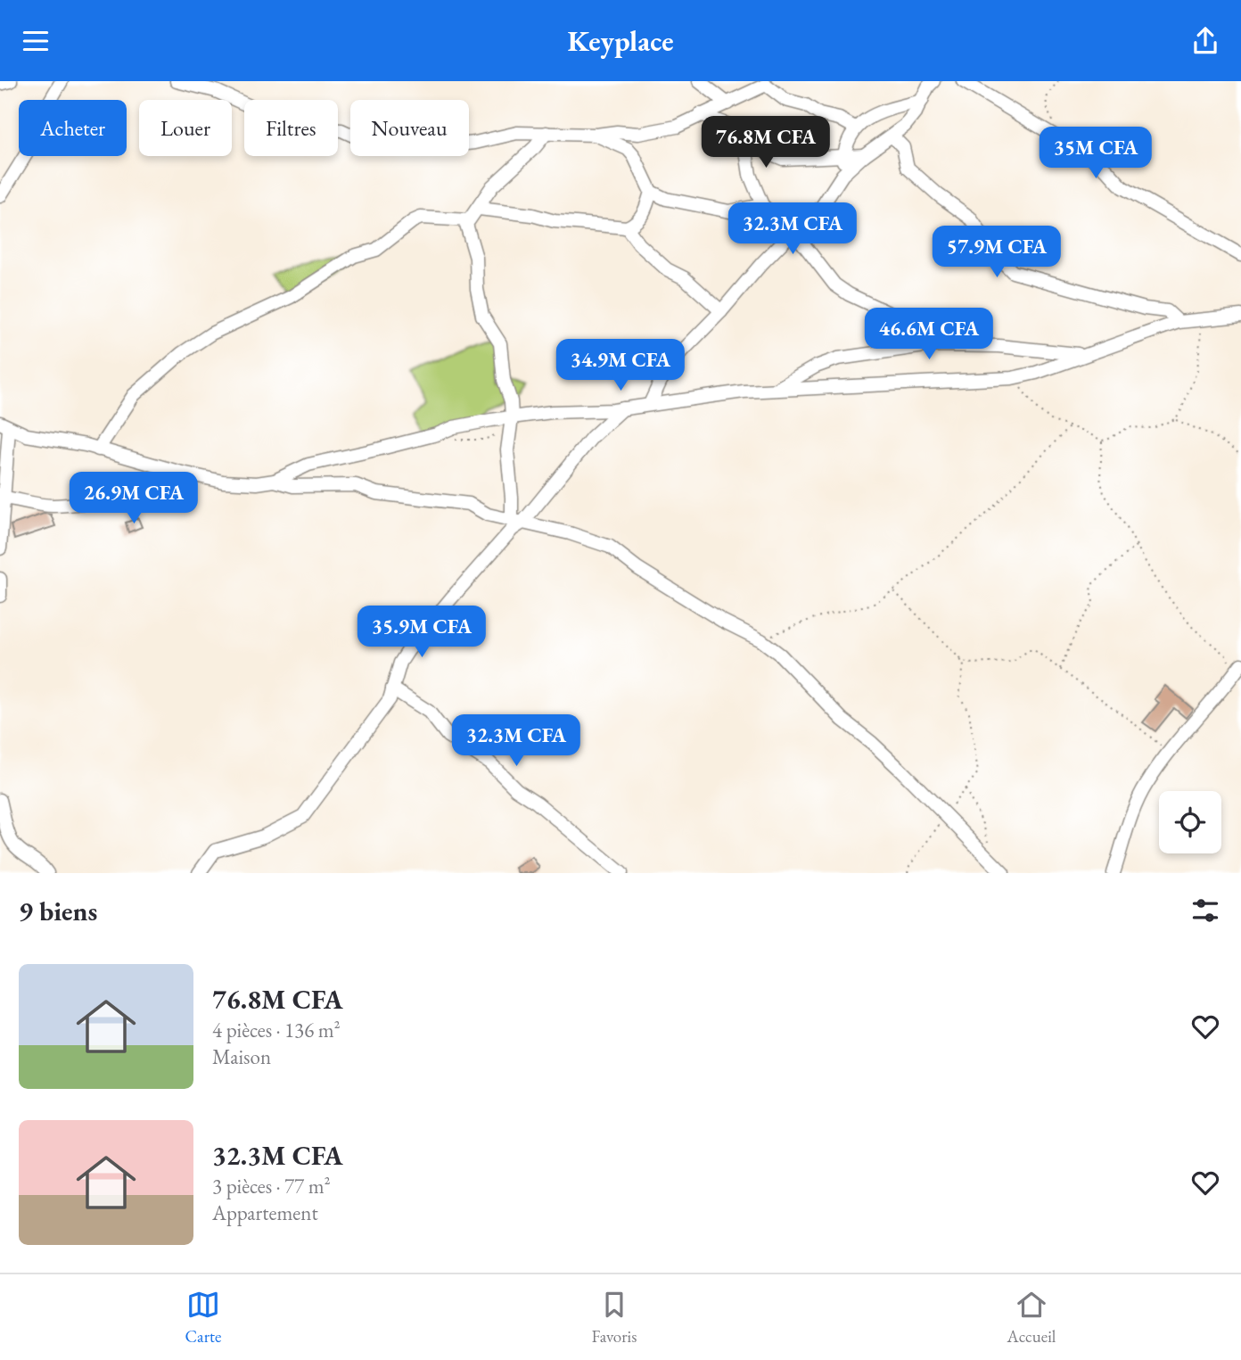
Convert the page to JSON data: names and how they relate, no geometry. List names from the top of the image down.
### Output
{
  "page": {
    "header": "Keyplace",
    "chip": [
      "Acheter",
      "Louer",
      "Filtres",
      "Nouveau"
    ],
    "price": [
      "76.8M CFA",
      "35M CFA",
      "32.3M CFA",
      "57.9M CFA",
      "46.6M CFA",
      "34.9M CFA",
      "26.9M CFA",
      "35.9M CFA",
      "32.3M CFA"
    ],
    "heading": "9 biens",
    "list": [
      {
        "name": "76.8M CFA",
        "note": "4 pièces · 136 m² · Maison"
      },
      {
        "name": "32.3M CFA",
        "note": "3 pièces · 77 m² · Appartement"
      }
    ],
    "tabs": ["Carte", "Favoris", "Accueil"]
  }
}
